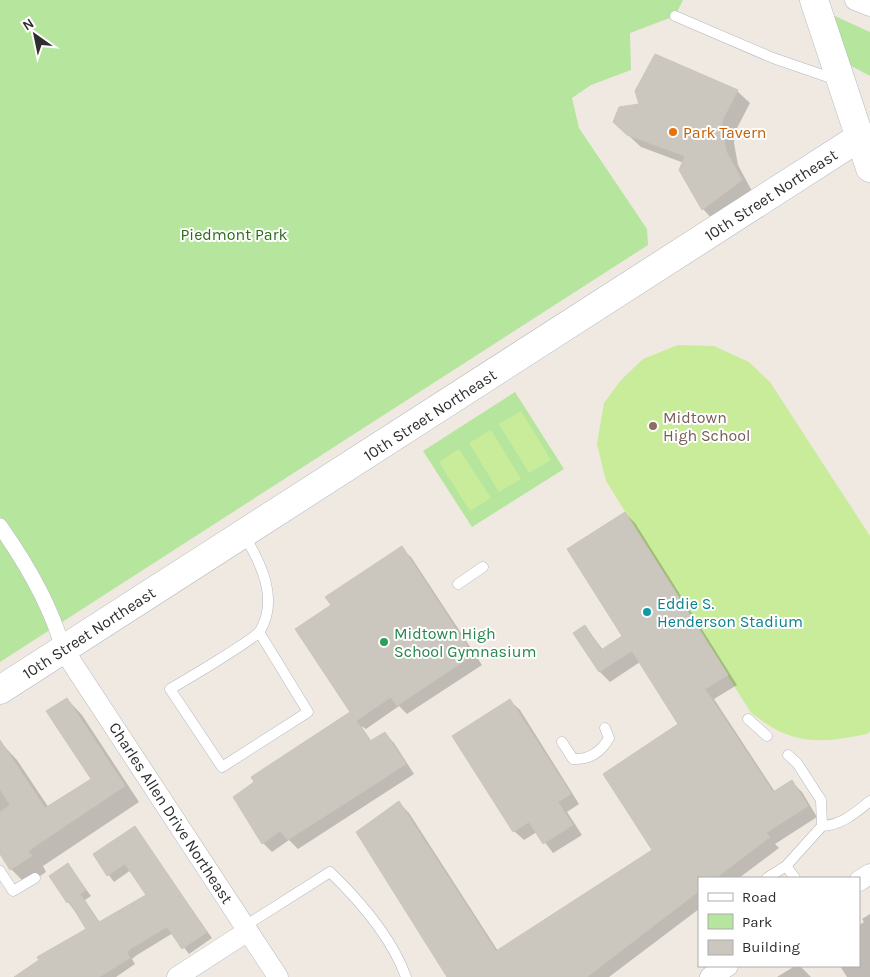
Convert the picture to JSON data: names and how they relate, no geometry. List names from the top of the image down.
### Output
{
  "streets": {
    "main road": ["10th Street Northeast"],
    "street": ["Charles Allen Drive Northeast"]
  },
  "crossings": [
    ["10th Street Northeast", "Charles Allen Drive Northeast"]
  ],
  "parks": ["Piedmont Park"],
  "places": [
    "Park Tavern",
    "Midtown High School",
    "Eddie S. Henderson Stadium",
    "Midtown High School Gymnasium"
  ],
  "legend": ["Road", "Park", "Building"],
  "north": "top left"
}
